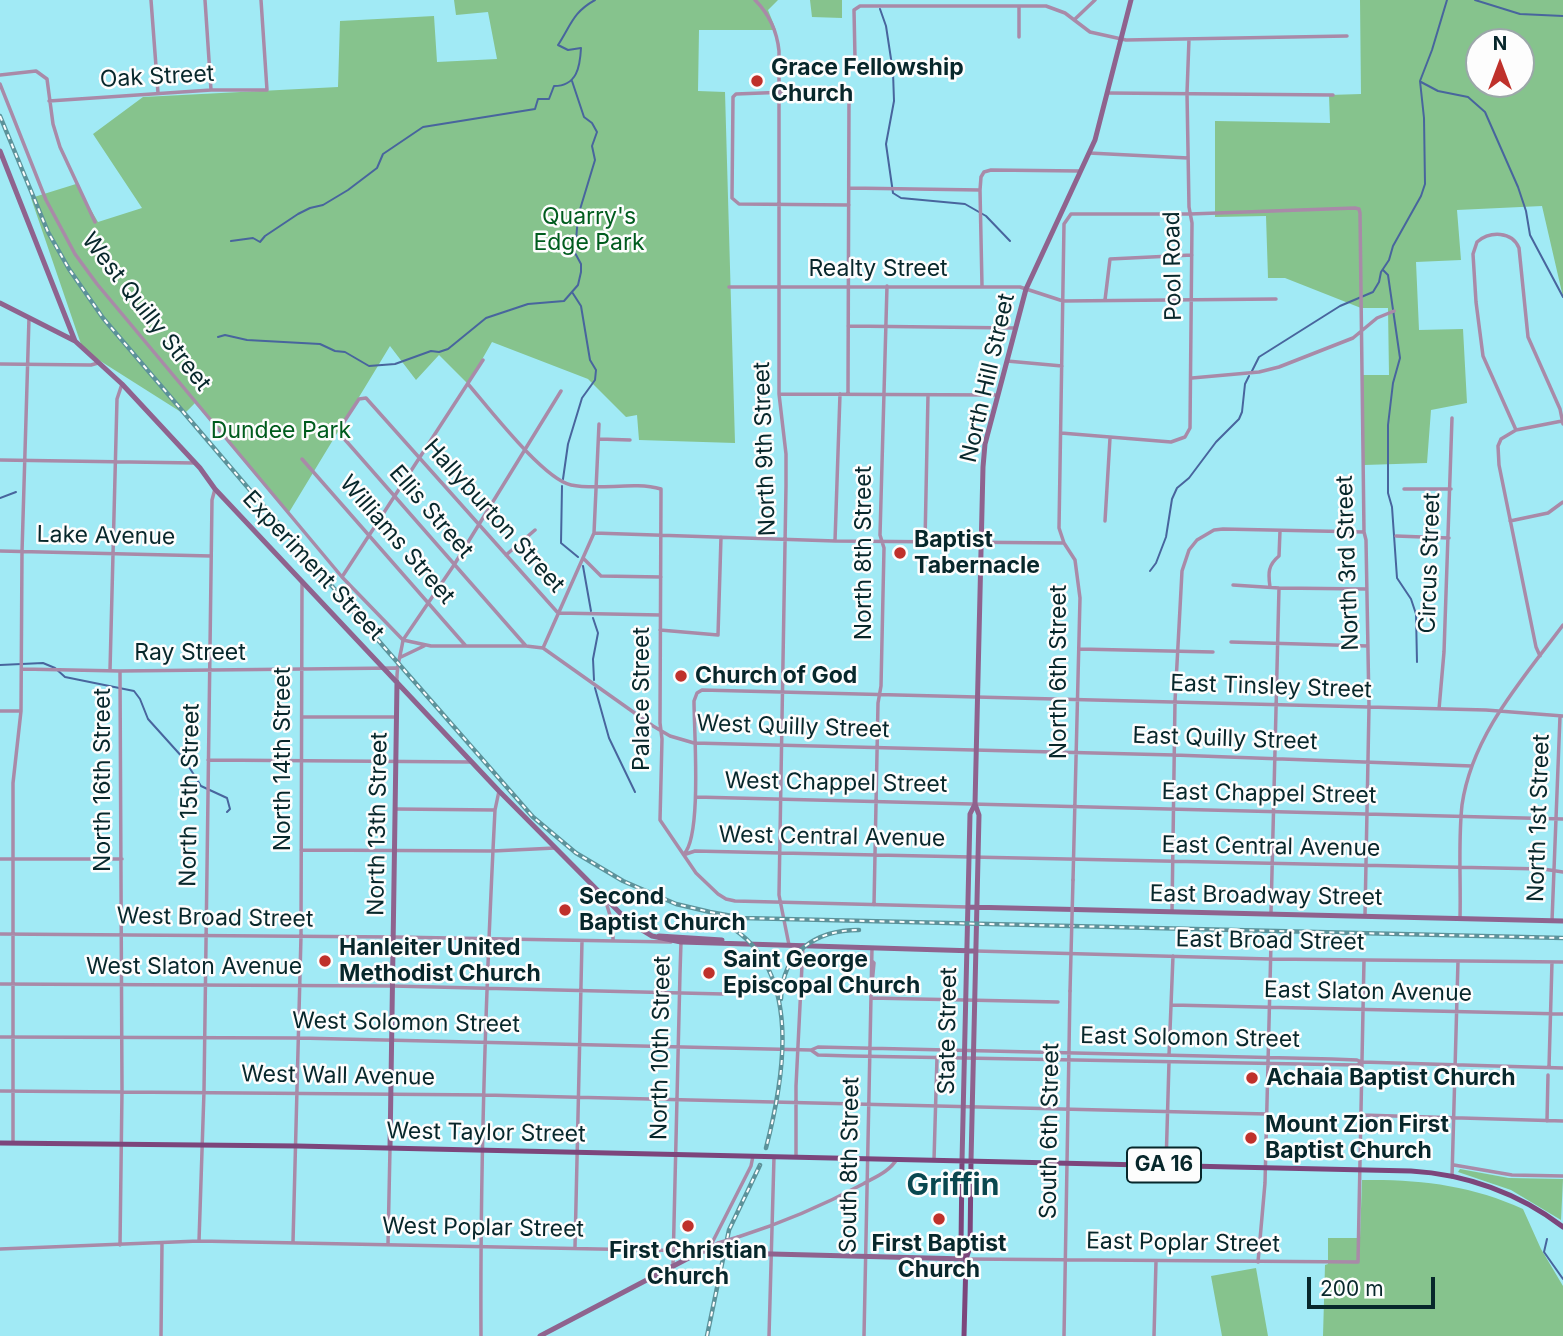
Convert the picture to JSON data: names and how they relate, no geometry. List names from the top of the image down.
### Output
{
  "streets": {
    "main road": [
      "North Hill Street",
      "Experiment Street",
      "North 13th Street",
      "East Broadway Street",
      "West Broad Street",
      "State Street",
      "West Taylor Street",
      "GA 16",
      "West Poplar Street"
    ],
    "street": [
      "Oak Street",
      "Pool Road",
      "Realty Street",
      "West Quilly Street",
      "North 9th Street",
      "Ellis Street",
      "Hallyburton Street",
      "Lake Avenue",
      "Williams Street",
      "North 8th Street",
      "North 3rd Street",
      "Circus Street",
      "Ray Street",
      "North 6th Street",
      "East Tinsley Street",
      "Palace Street",
      "East Quilly Street",
      "North 14th Street",
      "North 16th Street",
      "West Chappel Street",
      "East Chappel Street",
      "North 15th Street",
      "North 1st Street",
      "West Central Avenue",
      "East Central Avenue",
      "East Broad Street",
      "West Slaton Avenue",
      "East Slaton Avenue",
      "West Solomon Street",
      "East Solomon Street",
      "North 10th Street",
      "West Wall Avenue",
      "South 6th Street",
      "South 8th Street",
      "East Poplar Street"
    ]
  },
  "crossings": [
    ["Pool Road", "Realty Street"],
    ["Pool Road", "North 3rd Street"],
    ["Pool Road", "North 6th Street"],
    ["Realty Street", "North Hill Street"],
    ["Realty Street", "North 9th Street"],
    ["Realty Street", "North 8th Street"],
    ["Realty Street", "North 6th Street"],
    ["West Quilly Street", "North Hill Street"],
    ["West Quilly Street", "North 9th Street"],
    ["West Quilly Street", "Ellis Street"],
    ["West Quilly Street", "Williams Street"],
    ["West Quilly Street", "North 8th Street"],
    ["West Quilly Street", "East Tinsley Street"],
    ["West Quilly Street", "Palace Street"],
    ["West Quilly Street", "East Quilly Street"],
    ["West Quilly Street", "North 13th Street"],
    ["North Hill Street", "East Tinsley Street"],
    ["North Hill Street", "East Quilly Street"],
    ["North Hill Street", "West Chappel Street"],
    ["North Hill Street", "East Chappel Street"],
    ["North Hill Street", "West Central Avenue"],
    ["North Hill Street", "East Central Avenue"],
    ["North Hill Street", "East Broadway Street"],
    ["North Hill Street", "West Broad Street"],
    ["North Hill Street", "East Broad Street"],
    ["North Hill Street", "West Solomon Street"],
    ["North Hill Street", "State Street"],
    ["North Hill Street", "East Solomon Street"],
    ["North Hill Street", "West Wall Avenue"],
    ["North Hill Street", "West Taylor Street"],
    ["North Hill Street", "GA 16"],
    ["North 9th Street", "East Tinsley Street"],
    ["North 9th Street", "Palace Street"],
    ["North 9th Street", "West Chappel Street"],
    ["North 9th Street", "West Central Avenue"],
    ["North 9th Street", "West Broad Street"],
    ["Ellis Street", "Hallyburton Street"],
    ["Ellis Street", "North 13th Street"],
    ["Hallyburton Street", "Palace Street"],
    ["Hallyburton Street", "North 13th Street"],
    ["Lake Avenue", "North 16th Street"],
    ["Lake Avenue", "North 15th Street"],
    ["Williams Street", "North 13th Street"],
    ["North 8th Street", "East Tinsley Street"],
    ["North 8th Street", "Palace Street"],
    ["North 8th Street", "West Chappel Street"],
    ["North 8th Street", "West Central Avenue"],
    ["North 3rd Street", "North 6th Street"],
    ["North 3rd Street", "East Tinsley Street"],
    ["North 3rd Street", "East Quilly Street"],
    ["North 3rd Street", "East Chappel Street"],
    ["North 3rd Street", "East Central Avenue"],
    ["North 3rd Street", "East Broadway Street"],
    ["Circus Street", "East Tinsley Street"],
    ["Experiment Street", "Ray Street"],
    ["Experiment Street", "North 14th Street"],
    ["Experiment Street", "North 16th Street"],
    ["Experiment Street", "North 15th Street"],
    ["Experiment Street", "North 13th Street"],
    ["Experiment Street", "West Broad Street"],
    ["Experiment Street", "North 10th Street"],
    ["Ray Street", "North 14th Street"],
    ["Ray Street", "North 16th Street"],
    ["Ray Street", "North 15th Street"],
    ["North 6th Street", "East Tinsley Street"],
    ["North 6th Street", "East Quilly Street"],
    ["North 6th Street", "East Chappel Street"],
    ["North 6th Street", "East Central Avenue"],
    ["North 6th Street", "South 6th Street"],
    ["East Tinsley Street", "North 1st Street"],
    ["Palace Street", "West Central Avenue"],
    ["Palace Street", "East Broadway Street"],
    ["Palace Street", "State Street"],
    ["North 14th Street", "West Broad Street"],
    ["North 14th Street", "West Slaton Avenue"],
    ["North 14th Street", "West Solomon Street"],
    ["North 14th Street", "West Wall Avenue"],
    ["North 14th Street", "West Taylor Street"],
    ["North 14th Street", "West Poplar Street"],
    ["North 16th Street", "West Broad Street"],
    ["North 16th Street", "West Slaton Avenue"],
    ["North 16th Street", "West Solomon Street"],
    ["North 16th Street", "West Wall Avenue"],
    ["North 16th Street", "West Taylor Street"],
    ["North 16th Street", "West Poplar Street"],
    ["West Chappel Street", "East Chappel Street"],
    ["West Chappel Street", "State Street"],
    ["East Chappel Street", "North 1st Street"],
    ["East Chappel Street", "State Street"],
    ["North 15th Street", "West Broad Street"],
    ["North 15th Street", "West Slaton Avenue"],
    ["North 15th Street", "West Solomon Street"],
    ["North 15th Street", "West Wall Avenue"],
    ["North 15th Street", "West Taylor Street"],
    ["North 15th Street", "West Poplar Street"],
    ["North 1st Street", "East Central Avenue"],
    ["North 1st Street", "East Broadway Street"],
    ["North 13th Street", "West Broad Street"],
    ["North 13th Street", "West Slaton Avenue"],
    ["North 13th Street", "West Solomon Street"],
    ["North 13th Street", "West Wall Avenue"],
    ["North 13th Street", "West Taylor Street"],
    ["West Central Avenue", "East Central Avenue"],
    ["West Central Avenue", "State Street"],
    ["East Broadway Street", "State Street"],
    ["West Broad Street", "East Broad Street"],
    ["West Broad Street", "State Street"],
    ["West Broad Street", "North 10th Street"],
    ["West Broad Street", "South 8th Street"],
    ["West Slaton Avenue", "North 10th Street"],
    ["West Solomon Street", "State Street"],
    ["West Solomon Street", "East Solomon Street"],
    ["West Solomon Street", "North 10th Street"],
    ["West Solomon Street", "South 8th Street"],
    ["State Street", "West Wall Avenue"],
    ["State Street", "West Taylor Street"],
    ["State Street", "West Poplar Street"],
    ["State Street", "East Poplar Street"],
    ["East Solomon Street", "South 6th Street"],
    ["North 10th Street", "West Wall Avenue"],
    ["North 10th Street", "West Taylor Street"],
    ["North 10th Street", "West Poplar Street"],
    ["West Wall Avenue", "South 6th Street"],
    ["West Wall Avenue", "South 8th Street"],
    ["South 6th Street", "GA 16"],
    ["South 6th Street", "East Poplar Street"],
    ["West Taylor Street", "South 8th Street"],
    ["West Taylor Street", "GA 16"],
    ["South 8th Street", "West Poplar Street"],
    ["GA 16", "East Poplar Street"],
    ["West Poplar Street", "East Poplar Street"]
  ],
  "districts": ["Griffin"],
  "parks": ["Quarry's Edge Park", "Dundee Park"],
  "places": [
    "Grace Fellowship Church",
    "Baptist Tabernacle",
    "Church of God",
    "Second Baptist Church",
    "Hanleiter United Methodist Church",
    "Saint George Episcopal Church",
    "Achaia Baptist Church",
    "Mount Zion First Baptist Church",
    "First Baptist Church",
    "First Christian Church"
  ],
  "scale_bar": "200 m",
  "north": "top"
}
